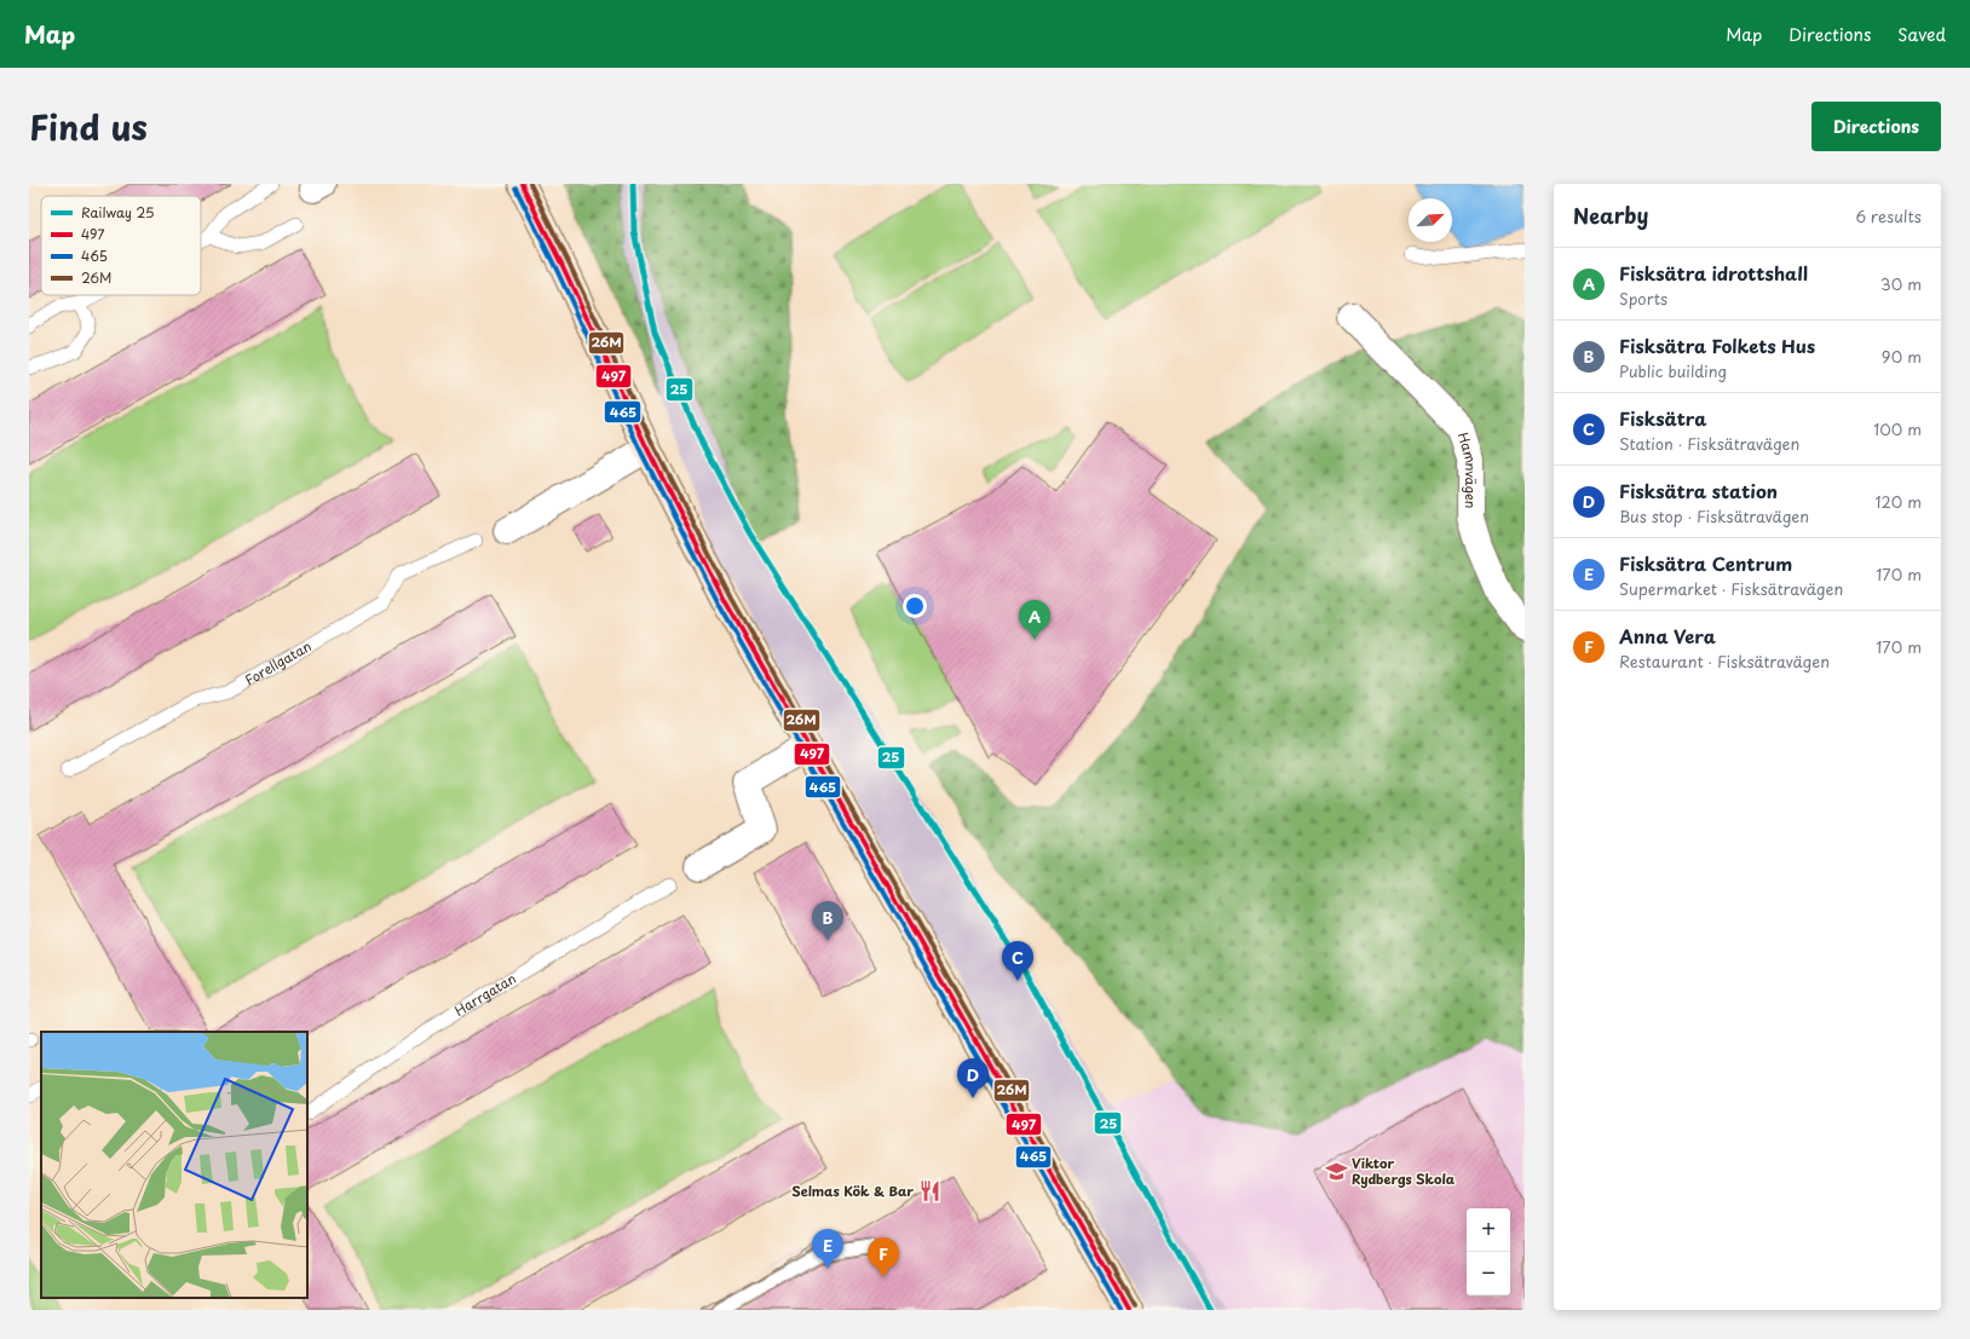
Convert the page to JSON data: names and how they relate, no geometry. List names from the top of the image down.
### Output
{
  "streets": {
    "street": ["Hamnvägen"],
    "lane": ["Forellgatan", "Harrgatan"]
  },
  "places": {
    "school or university": ["Viktor Rydbergs Skola"],
    "restaurant": ["Selmas Kök & Bar"]
  },
  "lines": [
    "rail line 25",
    "transit line 497",
    "transit line 26M",
    "transit line 465"
  ],
  "legend": [
    "Railway 25",
    "497",
    "465",
    "26M"
  ],
  "north": "top right",
  "page": {
    "header": "Map",
    "nav": ["Map", "Directions", "Saved"],
    "title": "Find us",
    "buttons": "Directions",
    "heading": ["Nearby", "6 results"],
    "list": [
      {
        "mark": "A",
        "name": "Fisksätra idrottshall",
        "note": "Sports",
        "value": "30 m"
      },
      {
        "mark": "B",
        "name": "Fisksätra Folkets Hus",
        "note": "Public building",
        "value": "90 m"
      },
      {
        "mark": "C",
        "name": "Fisksätra",
        "note": "Station · Fisksätravägen",
        "value": "100 m"
      },
      {
        "mark": "D",
        "name": "Fisksätra station",
        "note": "Bus stop · Fisksätravägen",
        "value": "120 m"
      },
      {
        "mark": "E",
        "name": "Fisksätra Centrum",
        "note": "Supermarket · Fisksätravägen",
        "value": "170 m"
      },
      {
        "mark": "F",
        "name": "Anna Vera",
        "note": "Restaurant · Fisksätravägen",
        "value": "170 m"
      }
    ],
    "pins": [
      "A",
      "B",
      "C",
      "D",
      "E",
      "F"
    ],
    "map_buttons": ["+", "−"]
  }
}
